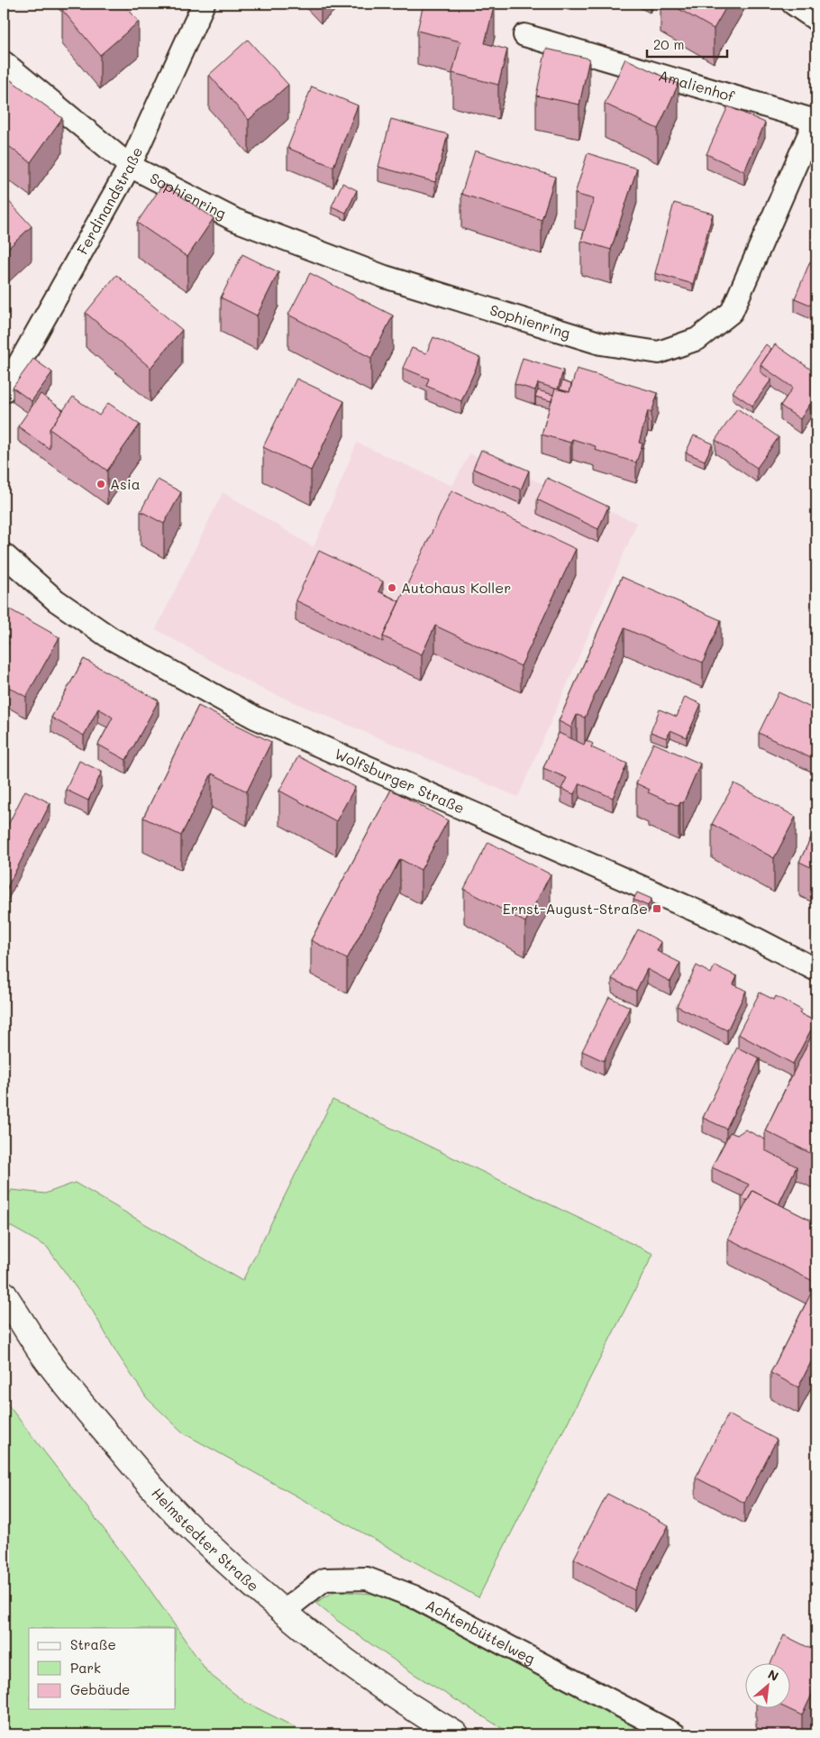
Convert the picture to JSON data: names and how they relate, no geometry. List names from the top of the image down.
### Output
{
  "streets": {
    "main road": ["Helmstedter Straße"],
    "street": [
      "Amalienhof",
      "Sophienring",
      "Ferdinandstraße",
      "Wolfsburger Straße",
      "Achtenbüttelweg"
    ]
  },
  "crossings": [
    ["Amalienhof", "Sophienring"],
    ["Sophienring", "Ferdinandstraße"],
    ["Helmstedter Straße", "Achtenbüttelweg"]
  ],
  "places": {
    "other": ["Asia", "Autohaus Koller"],
    "transit": ["Ernst-August-Straße"]
  },
  "legend": ["Straße", "Park", "Gebäude"],
  "scale_bar": "20 m",
  "north": "top right"
}
